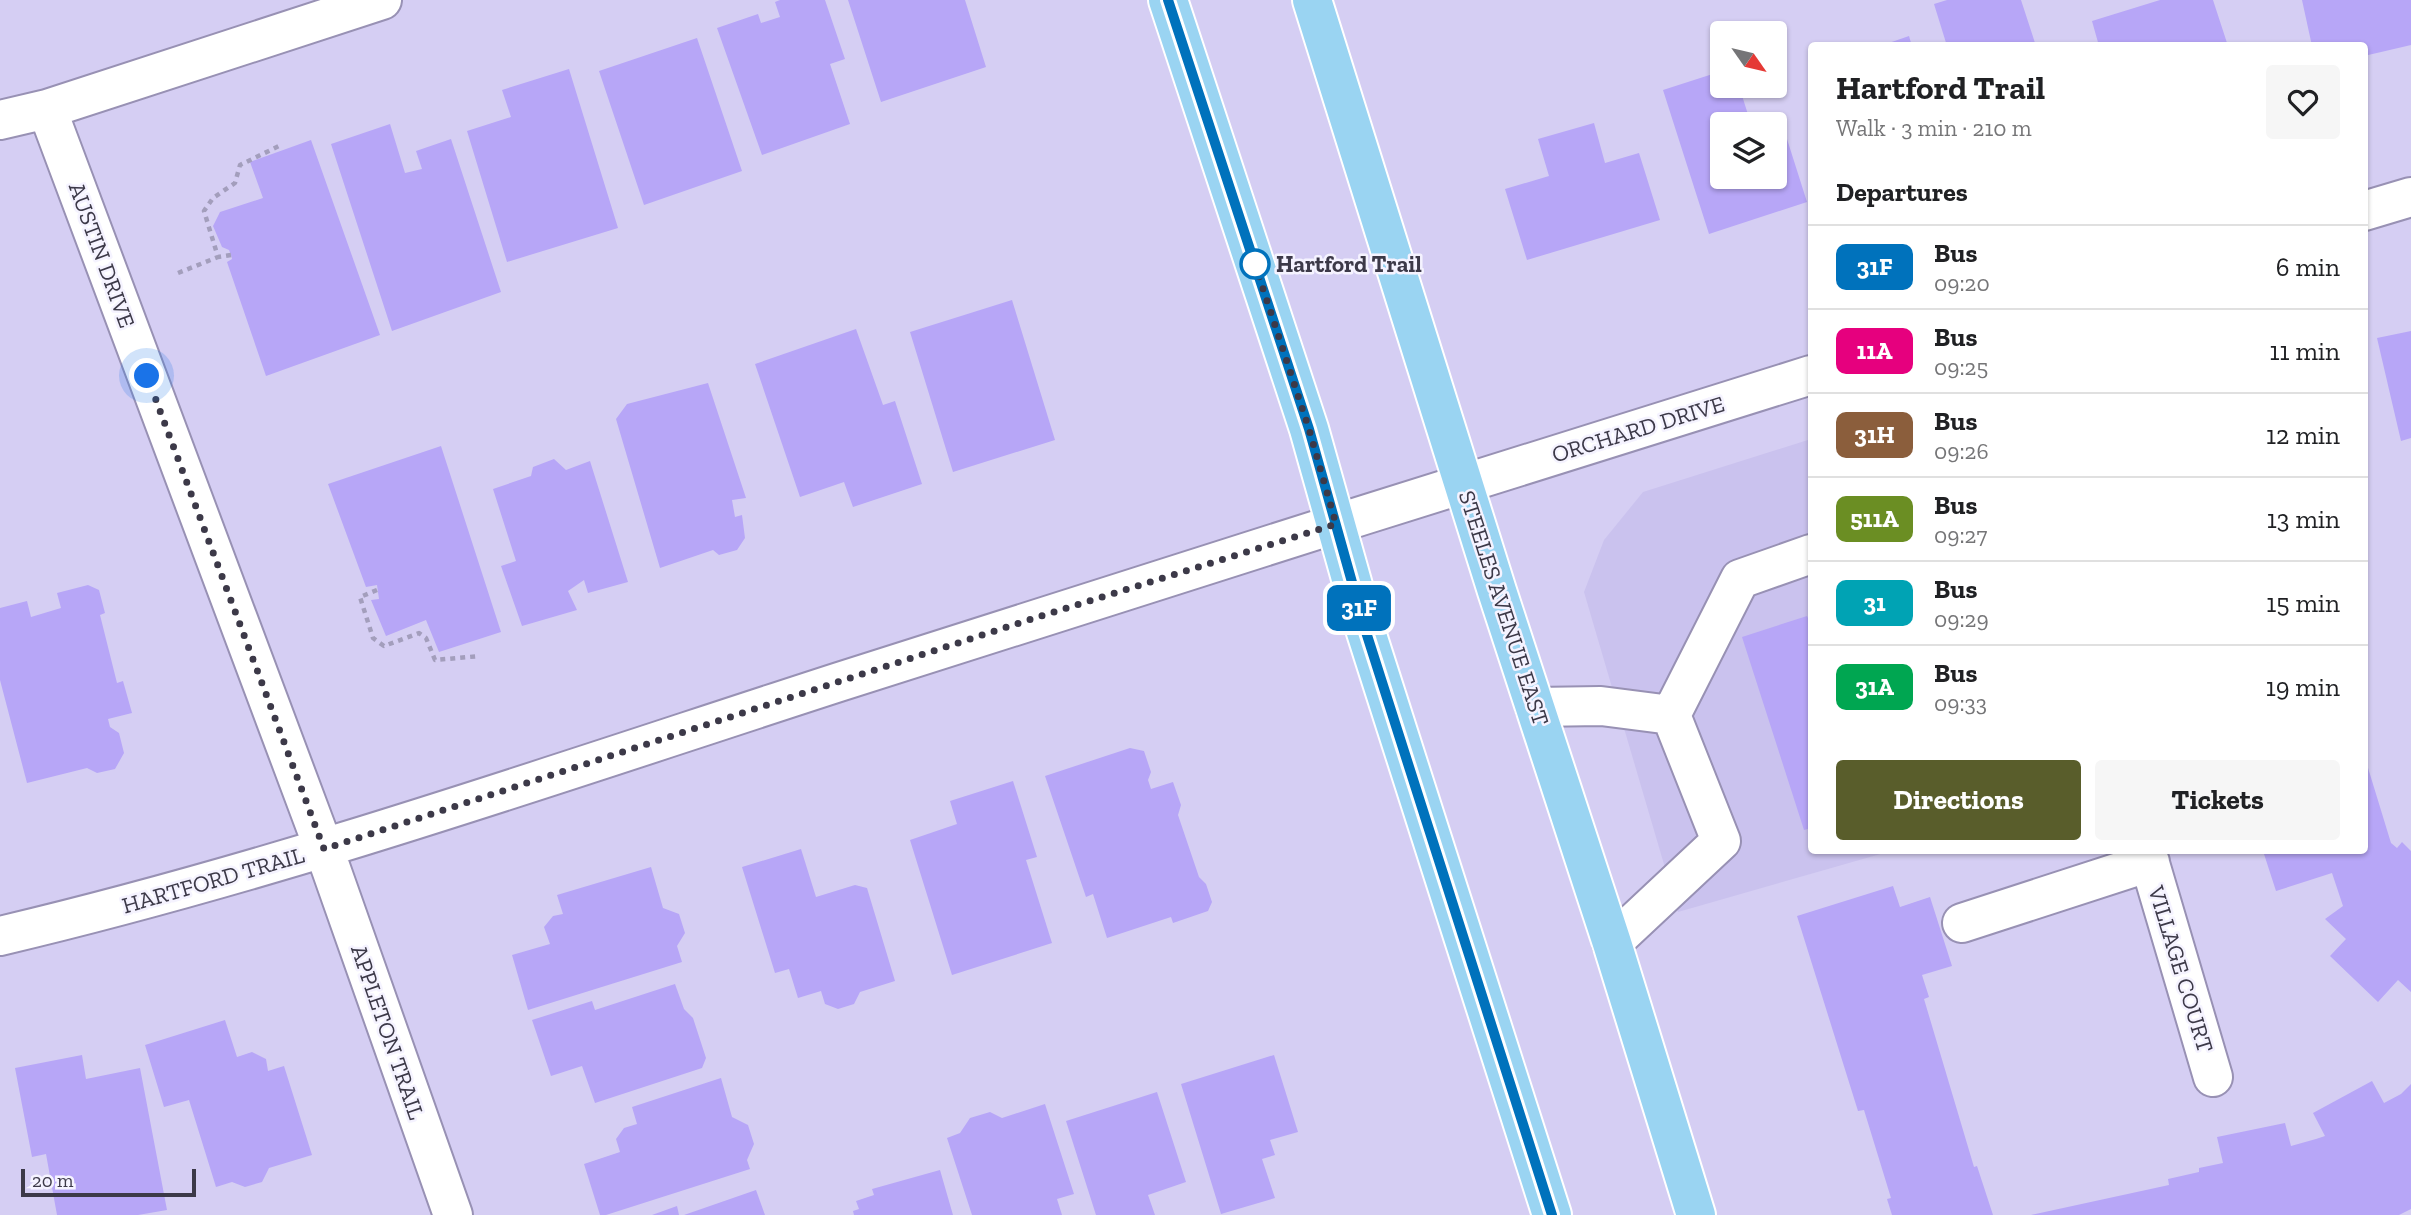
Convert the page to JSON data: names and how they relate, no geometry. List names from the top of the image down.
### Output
{
  "streets": {
    "main road": ["STEELES AVENUE EAST"],
    "street": [
      "AUSTIN DRIVE",
      "ORCHARD DRIVE",
      "HARTFORD TRAIL",
      "VILLAGE COURT",
      "APPLETON TRAIL"
    ]
  },
  "crossings": [
    ["AUSTIN DRIVE", "HARTFORD TRAIL"],
    ["AUSTIN DRIVE", "APPLETON TRAIL"],
    ["ORCHARD DRIVE", "STEELES AVENUE EAST"],
    ["ORCHARD DRIVE", "HARTFORD TRAIL"],
    ["STEELES AVENUE EAST", "HARTFORD TRAIL"],
    ["HARTFORD TRAIL", "APPLETON TRAIL"]
  ],
  "places": ["Hartford Trail"],
  "lines": ["bus line 31F"],
  "scale_bar": "20 m",
  "north": "bottom right",
  "page": {
    "on_map": "31F",
    "heading": [
      ["Hartford Trail", "Walk · 3 min · 210 m"],
      "Departures"
    ],
    "list": [
      {
        "mark": "31F",
        "name": "Bus",
        "note": "09:20",
        "value": "6 min"
      },
      {
        "mark": "11A",
        "name": "Bus",
        "note": "09:25",
        "value": "11 min"
      },
      {
        "mark": "31H",
        "name": "Bus",
        "note": "09:26",
        "value": "12 min"
      },
      {
        "mark": "511A",
        "name": "Bus",
        "note": "09:27",
        "value": "13 min"
      },
      {
        "mark": "31",
        "name": "Bus",
        "note": "09:29",
        "value": "15 min"
      },
      {
        "mark": "31A",
        "name": "Bus",
        "note": "09:33",
        "value": "19 min"
      }
    ],
    "buttons": ["Directions", "Tickets"],
    "scale": "20 m"
  }
}
